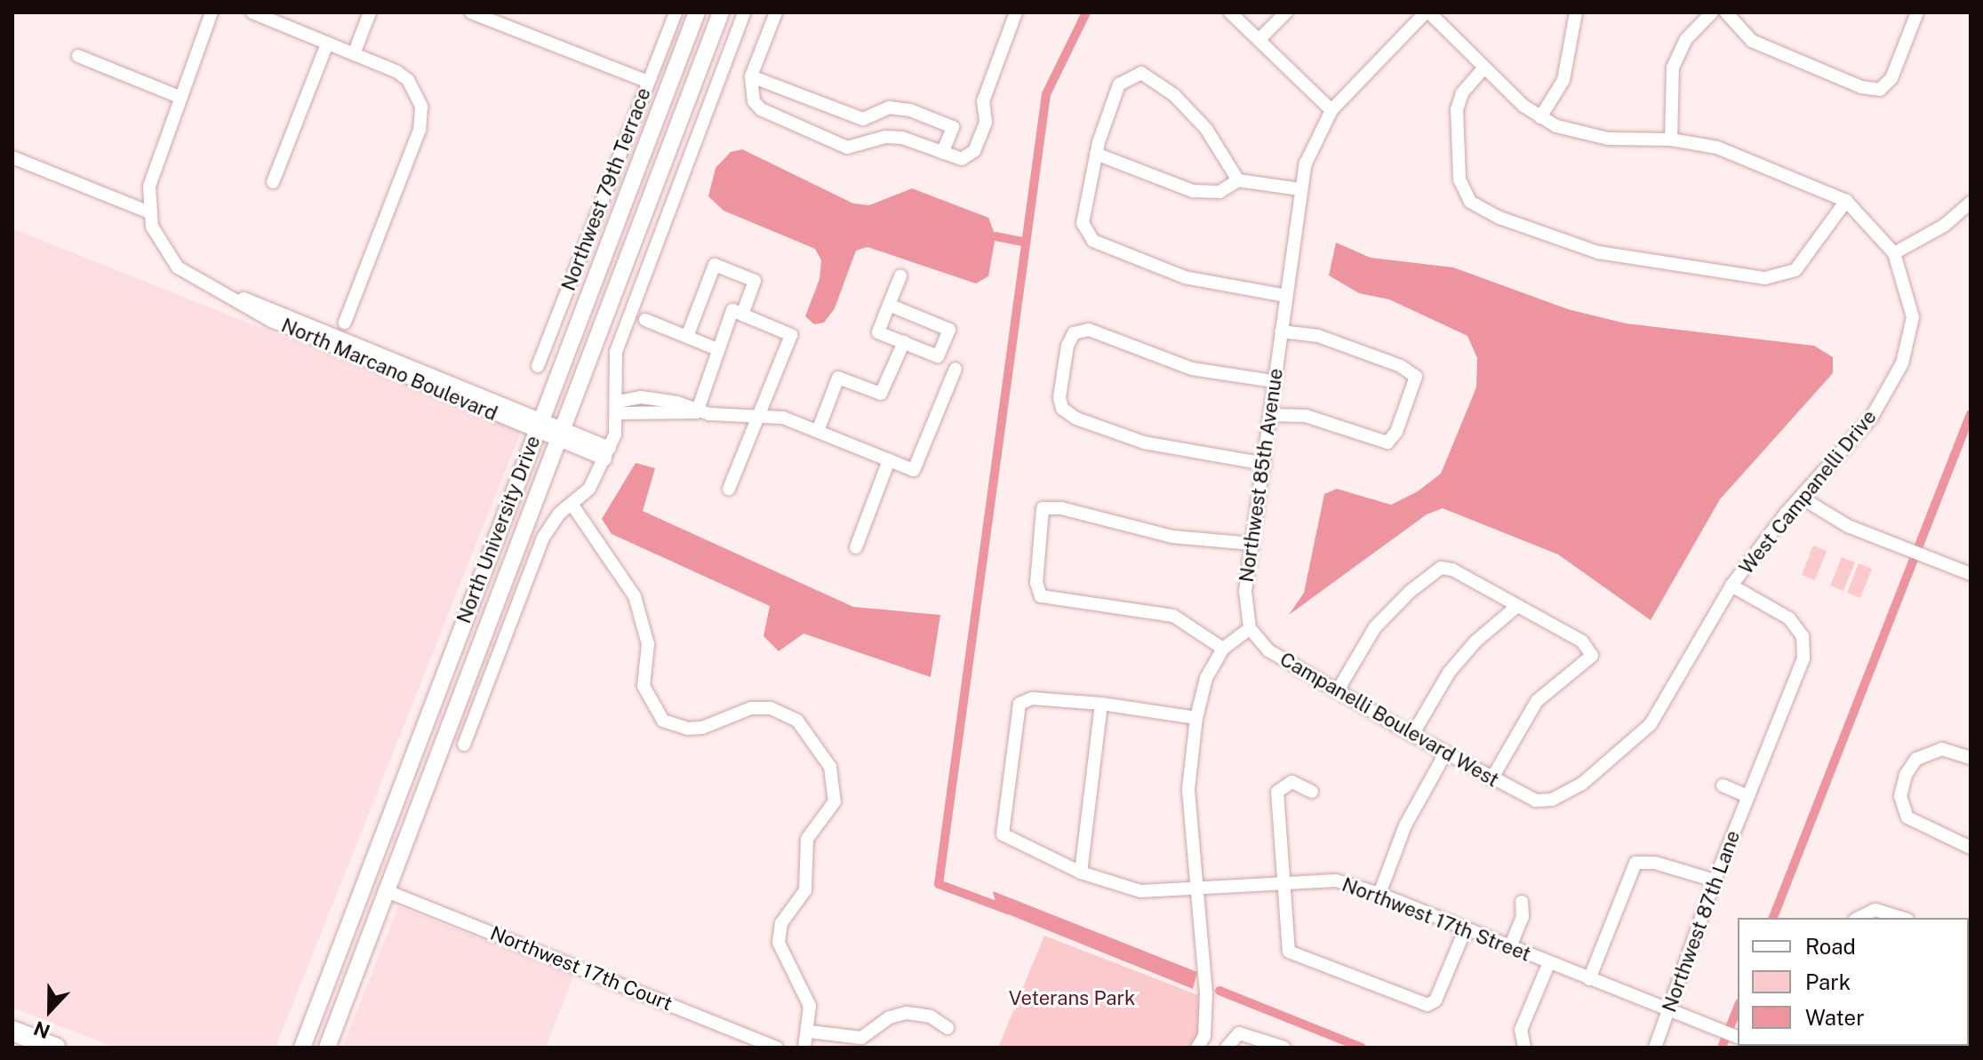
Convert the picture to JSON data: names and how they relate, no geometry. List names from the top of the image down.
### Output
{
  "streets": {
    "main road": ["North University Drive"],
    "street": [
      "Northwest 79th Terrace",
      "North Marcano Boulevard",
      "Northwest 85th Avenue",
      "West Campanelli Drive",
      "Campanelli Boulevard West",
      "Northwest 17th Street",
      "Northwest 87th Lane",
      "Northwest 17th Court"
    ]
  },
  "crossings": [
    ["North Marcano Boulevard", "North University Drive"],
    ["Northwest 85th Avenue", "Campanelli Boulevard West"],
    ["West Campanelli Drive", "Campanelli Boulevard West"],
    ["West Campanelli Drive", "Northwest 87th Lane"],
    ["North University Drive", "Northwest 17th Court"],
    ["Northwest 17th Street", "Northwest 87th Lane"]
  ],
  "parks": ["Veterans Park"],
  "legend": ["Road", "Park", "Water"],
  "north": "bottom"
}
